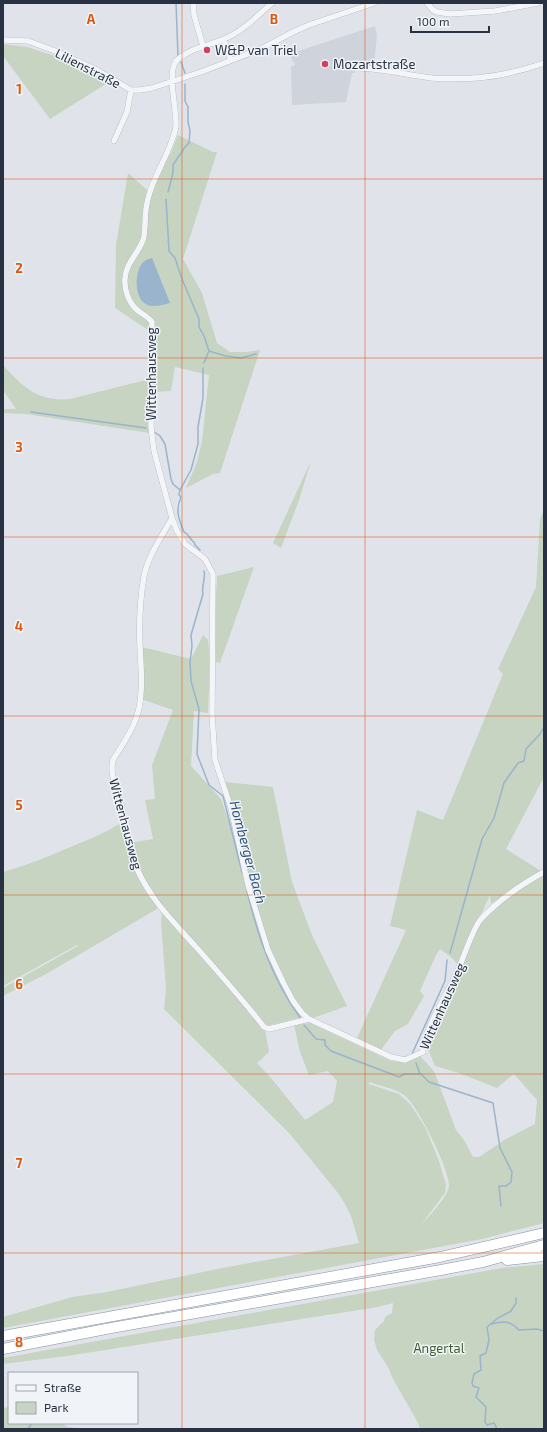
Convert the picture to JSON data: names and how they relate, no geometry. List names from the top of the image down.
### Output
{
  "streets": {
    "street": ["Lilienstraße", "Wittenhausweg"]
  },
  "crossings": [
    ["Lilienstraße", "Wittenhausweg"]
  ],
  "water": ["Homberger Bach"],
  "parks": ["Angertal"],
  "places": ["W&P van Triel", "Mozartstraße"],
  "legend": ["Straße", "Park"],
  "scale_bar": "100 m",
  "grid": {
    "columns": ["A", "B"],
    "rows": [
      "1",
      "2",
      "3",
      "4",
      "5",
      "6",
      "7",
      "8"
    ]
  }
}
